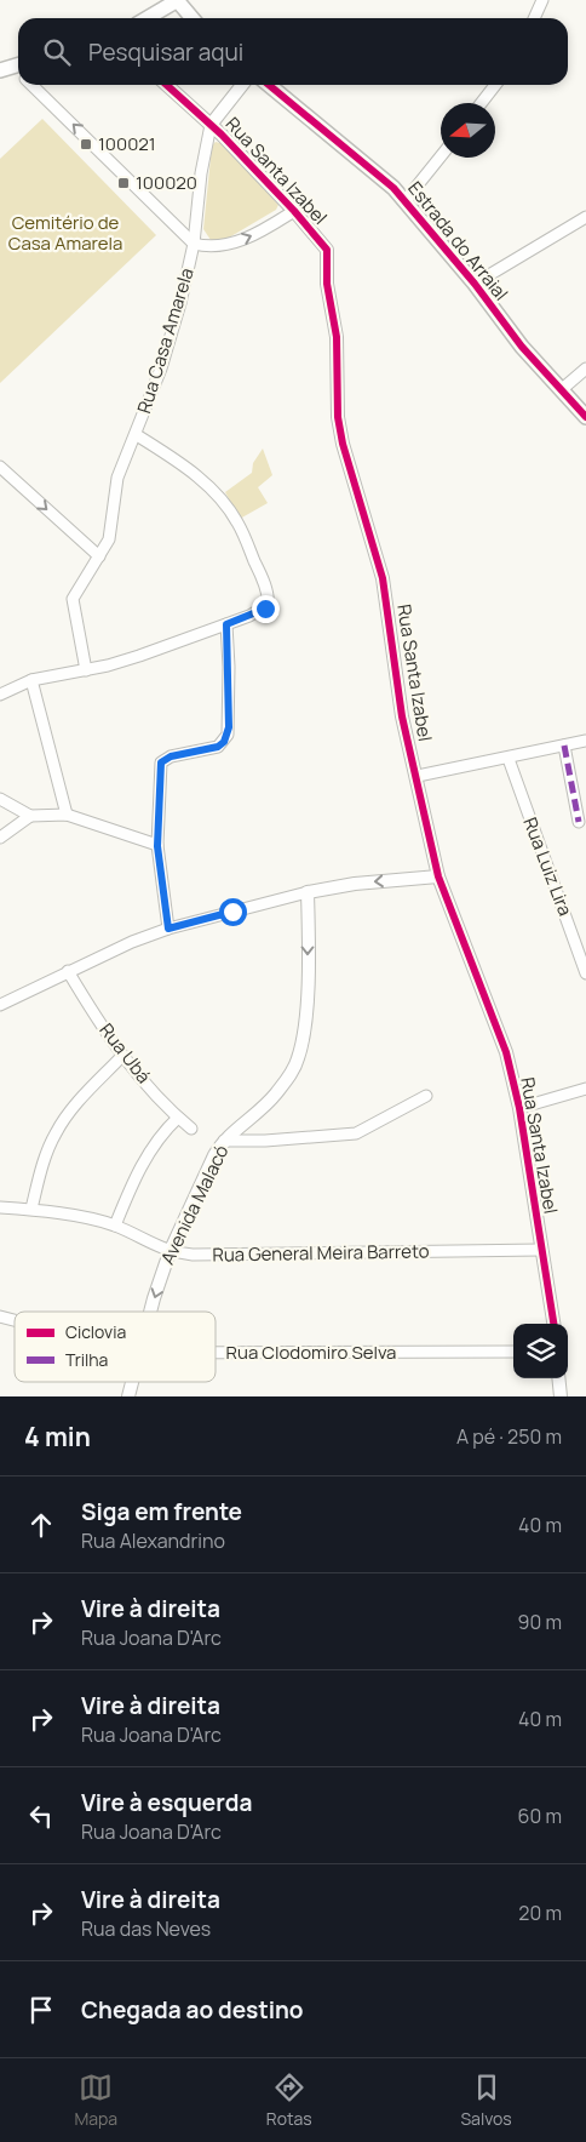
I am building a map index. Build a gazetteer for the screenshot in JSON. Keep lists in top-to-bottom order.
{
  "streets": {
    "main road": ["Estrada do Arraial"],
    "street": [
      "Rua Santa Izabel",
      "Rua Casa Amarela",
      "Rua Luiz Lira",
      "Rua Ubá",
      "Avenida Malacó",
      "Rua General Meira Barreto",
      "Rua Clodomiro Selva"
    ]
  },
  "crossings": [
    ["Rua Santa Izabel", "Rua Casa Amarela"],
    ["Rua Santa Izabel", "Rua General Meira Barreto"],
    ["Avenida Malacó", "Rua General Meira Barreto"]
  ],
  "one_way": ["Avenida Malacó"],
  "parks": ["Cemitério de Casa Amarela"],
  "places": {
    "transit": ["100021", "100020"]
  },
  "legend": ["Ciclovia", "Trilha"],
  "north": "left",
  "page": {
    "search": "Pesquisar aqui",
    "heading": ["4 min", "A pé · 250 m"],
    "list": [
      ["Siga em frente", "Rua Alexandrino", "40 m"],
      ["Vire à direita", "Rua Joana D'Arc", "90 m"],
      ["Vire à direita", "Rua Joana D'Arc", "40 m"],
      ["Vire à esquerda", "Rua Joana D'Arc", "60 m"],
      ["Vire à direita", "Rua das Neves", "20 m"],
      "Chegada ao destino"
    ],
    "nav": ["Mapa", "Rotas", "Salvos"]
  }
}
